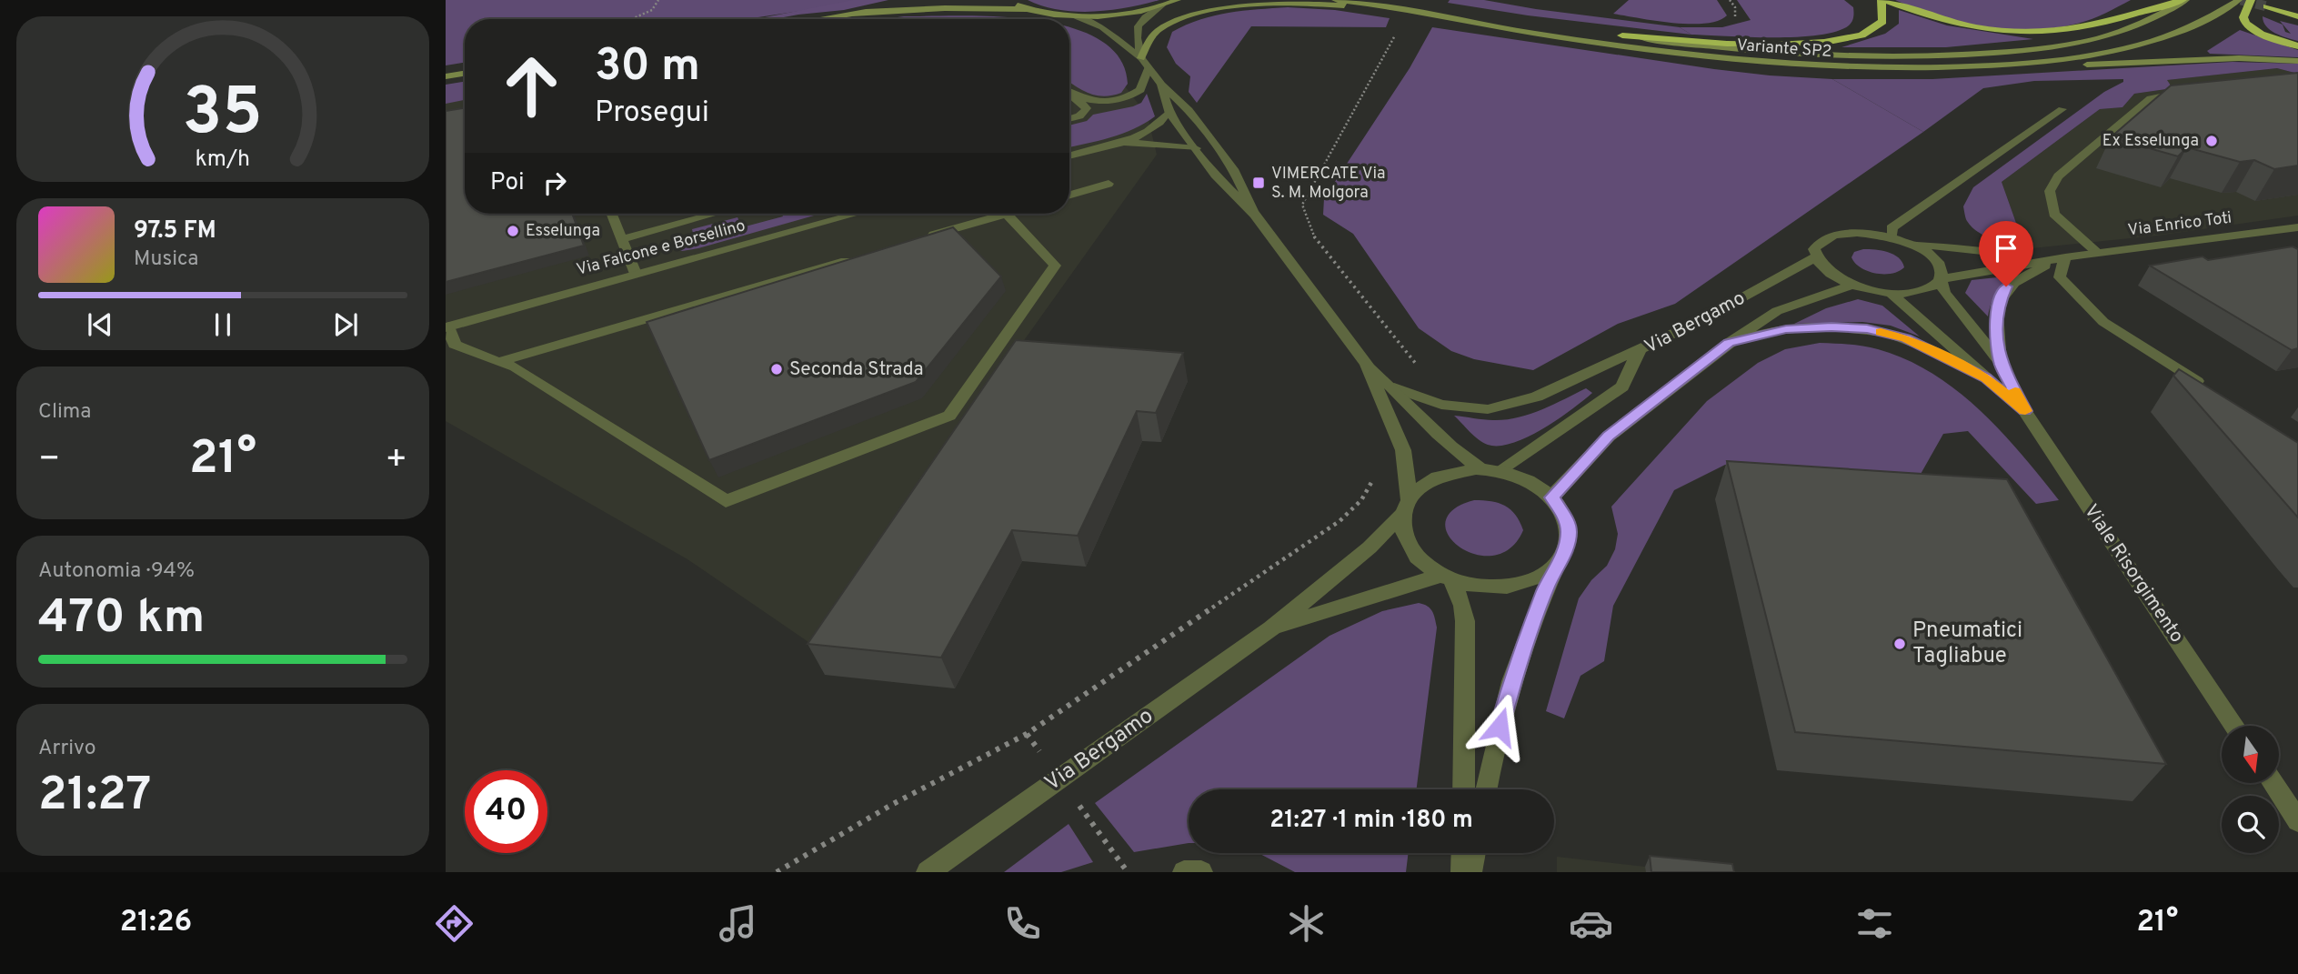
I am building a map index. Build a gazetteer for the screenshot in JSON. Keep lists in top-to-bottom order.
{
  "streets": {
    "main road": ["Variante SP2"],
    "street": [
      "Via Enrico Toti",
      "Via Falcone e Borsellino",
      "Via Bergamo",
      "Viale Risorgimento"
    ]
  },
  "crossings": [
    ["Via Enrico Toti", "Viale Risorgimento"],
    ["Via Bergamo", "Viale Risorgimento"]
  ],
  "places": {
    "other": [
      "Ex Esselunga",
      "Esselunga",
      "Seconda Strada",
      "Pneumatici Tagliabue"
    ],
    "transit": ["VIMERCATE Via S. M. Molgora"]
  },
  "north": "bottom",
  "page": {
    "turn": ["30 m", "Prosegui"],
    "then": "Poi",
    "song": ["97.5 FM", "Musica"],
    "tile": [
      "Clima",
      ["Autonomia · 94%", "470 km"],
      ["Arrivo", "21:27"]
    ],
    "heat": ["−", "21°", "+"],
    "limit": "40",
    "trip": "21:27 · 1 min · 180 m",
    "tabs": ["21:26", "21°"],
    "gauge": ["35", "km/h"]
  }
}
